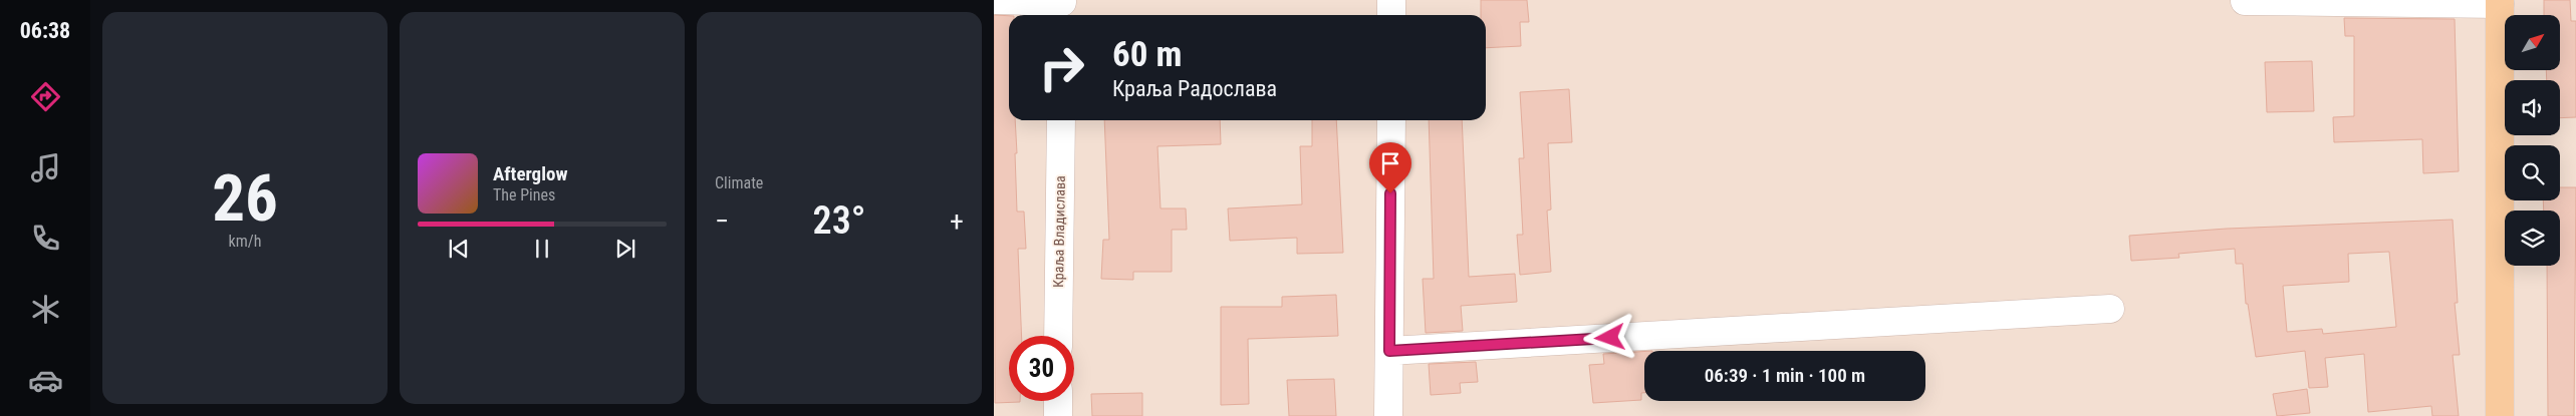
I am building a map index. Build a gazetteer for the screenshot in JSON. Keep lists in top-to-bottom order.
{
  "streets": {
    "street": ["Краља Владислава"]
  },
  "north": "top right",
  "page": {
    "tabs": "06:38",
    "tile": [
      ["26", "km/h"],
      "Climate"
    ],
    "turn": ["60 m", "Краља Радослава"],
    "song": ["Afterglow", "The Pines"],
    "heat": ["−", "23°", "+"],
    "limit": "30",
    "trip": "06:39 · 1 min · 100 m"
  }
}
